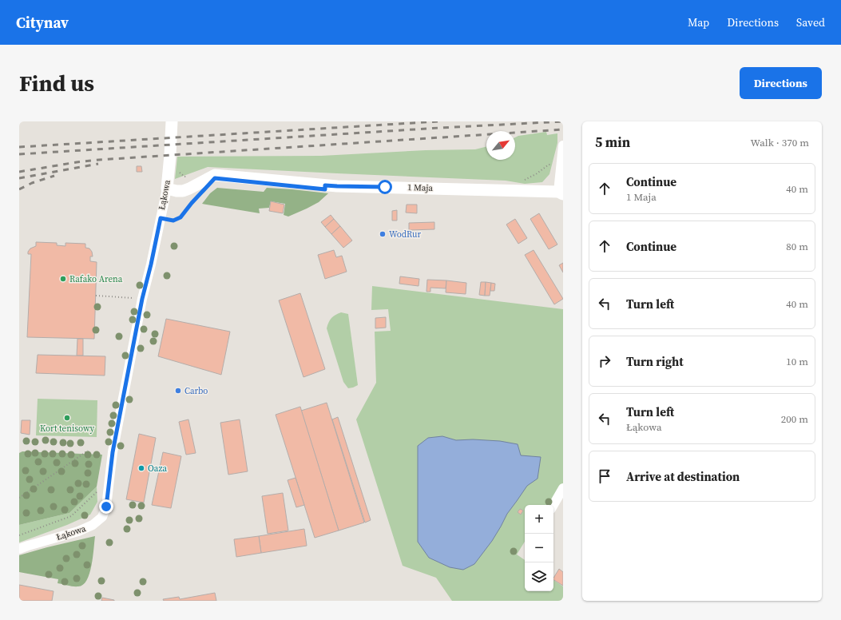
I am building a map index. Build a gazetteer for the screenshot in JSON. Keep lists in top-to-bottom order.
{
  "streets": {
    "street": ["1 Maja", "Łąkowa"]
  },
  "crossings": [
    ["1 Maja", "Łąkowa"]
  ],
  "places": [
    "WodRur",
    "Rafako Arena",
    "Carbo",
    "Kort tenisowy",
    "Oaza"
  ],
  "north": "top right",
  "page": {
    "header": "Citynav",
    "nav": ["Map", "Directions", "Saved"],
    "buttons": "Directions",
    "title": "Find us",
    "heading": ["5 min", "Walk · 370 m"],
    "list": [
      ["Continue", "1 Maja", "40 m"],
      ["Continue", "80 m"],
      ["Turn left", "40 m"],
      ["Turn right", "10 m"],
      ["Turn left", "Łąkowa", "200 m"],
      "Arrive at destination"
    ],
    "map_buttons": ["+", "−"]
  }
}
